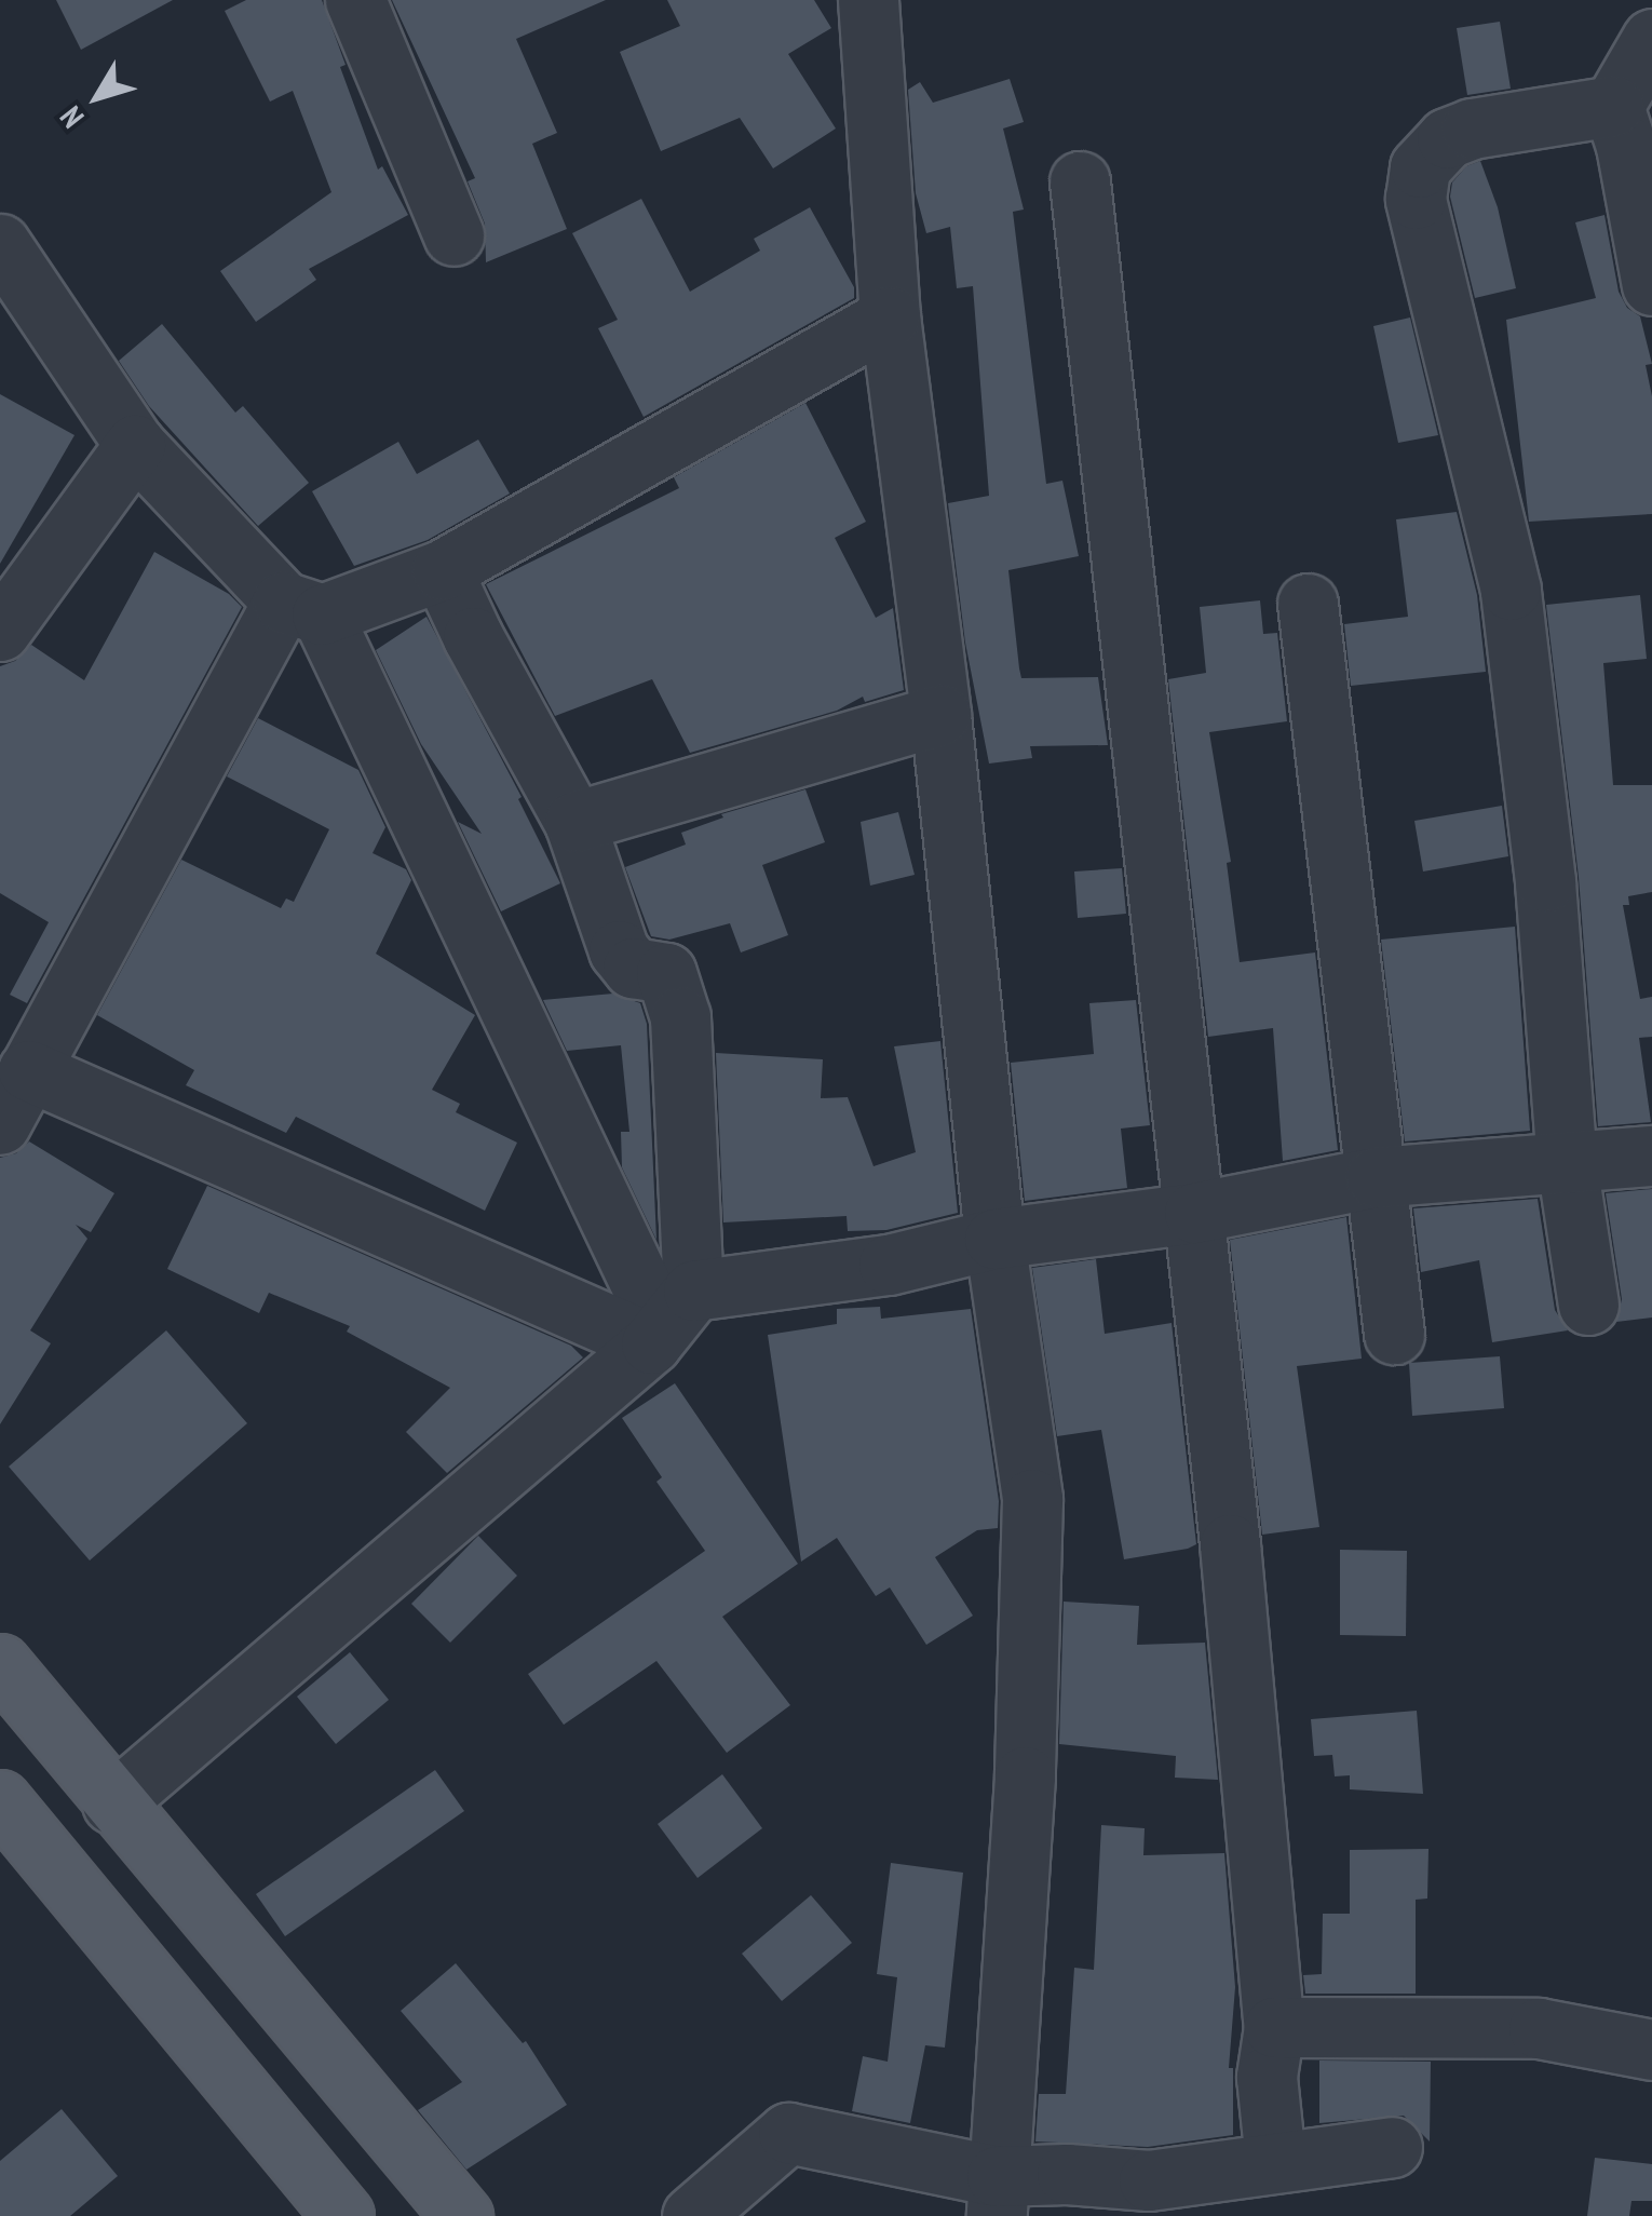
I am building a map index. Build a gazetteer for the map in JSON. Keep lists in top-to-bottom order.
{
  "north": "bottom left"
}
